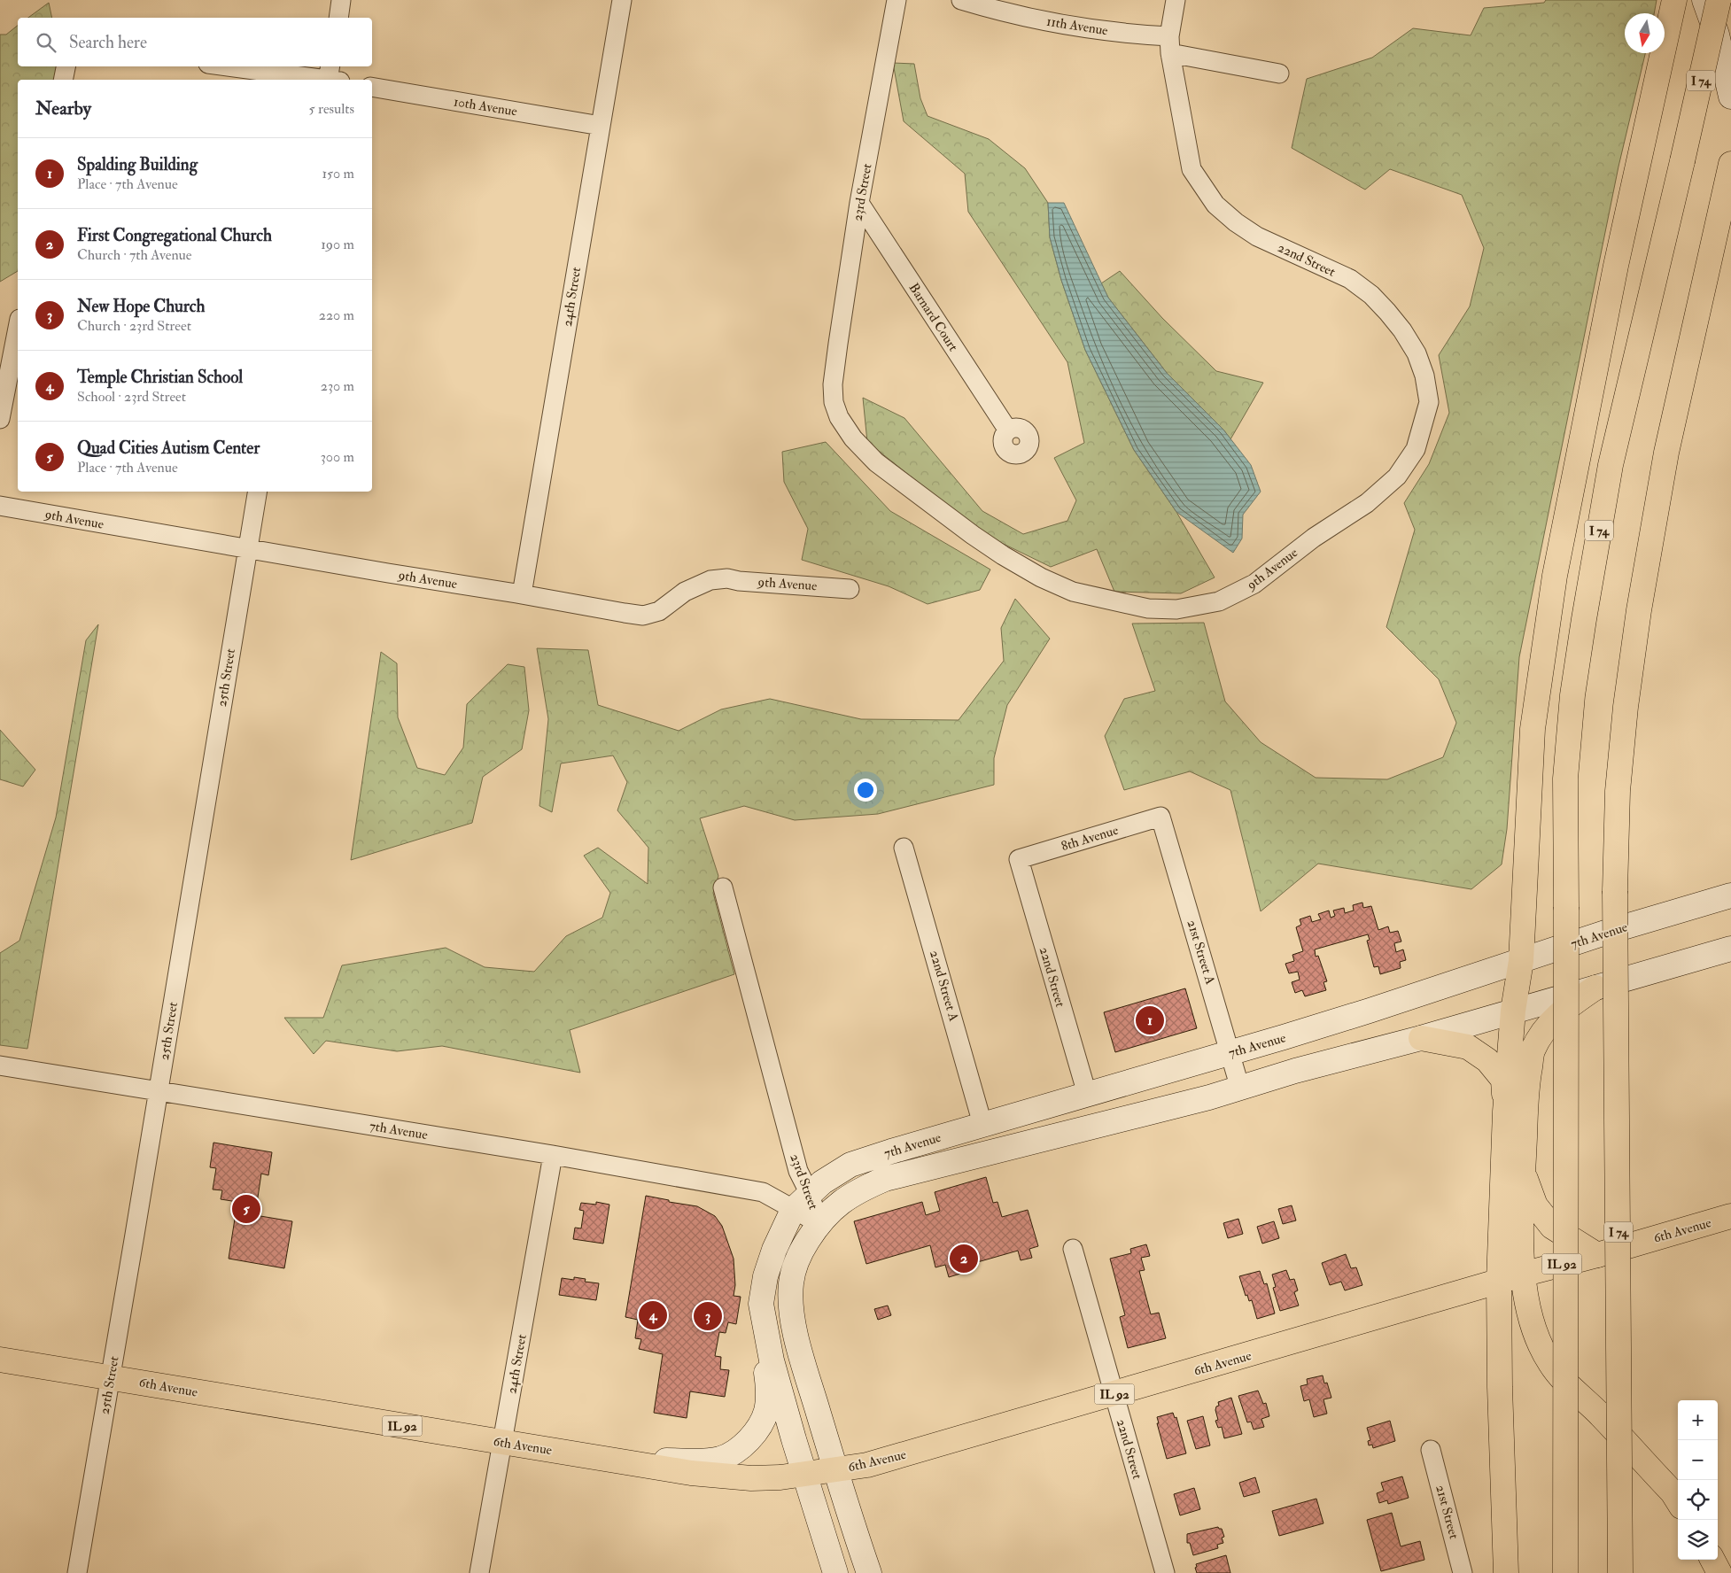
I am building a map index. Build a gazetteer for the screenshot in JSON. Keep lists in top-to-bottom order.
{
  "streets": {
    "main road": [
      "I 74",
      "23rd Street",
      "7th Avenue",
      "6th Avenue",
      "IL 92"
    ],
    "street": [
      "11th Avenue",
      "10th Avenue",
      "22nd Street",
      "24th Street",
      "Barnard Court",
      "9th Avenue",
      "25th Street",
      "8th Avenue",
      "21st Street A",
      "22nd Street A",
      "21st Street"
    ]
  },
  "crossings": [
    ["11th Avenue", "22nd Street"],
    ["10th Avenue", "24th Street"],
    ["23rd Street", "Barnard Court"],
    ["23rd Street", "9th Avenue"],
    ["23rd Street", "7th Avenue"],
    ["23rd Street", "6th Avenue"],
    ["22nd Street", "9th Avenue"],
    ["22nd Street", "8th Avenue"],
    ["22nd Street", "7th Avenue"],
    ["22nd Street", "6th Avenue"],
    ["24th Street", "9th Avenue"],
    ["24th Street", "7th Avenue"],
    ["24th Street", "6th Avenue"],
    ["9th Avenue", "25th Street"],
    ["25th Street", "7th Avenue"],
    ["25th Street", "6th Avenue"],
    ["8th Avenue", "21st Street A"],
    ["7th Avenue", "21st Street A"],
    ["7th Avenue", "22nd Street A"]
  ],
  "north": "bottom",
  "page": {
    "search": "Search here",
    "heading": ["Nearby", "5 results"],
    "list": [
      {
        "mark": "1",
        "name": "Spalding Building",
        "note": "Place · 7th Avenue",
        "value": "150 m"
      },
      {
        "mark": "2",
        "name": "First Congregational Church",
        "note": "Church · 7th Avenue",
        "value": "190 m"
      },
      {
        "mark": "3",
        "name": "New Hope Church",
        "note": "Church · 23rd Street",
        "value": "220 m"
      },
      {
        "mark": "4",
        "name": "Temple Christian School",
        "note": "School · 23rd Street",
        "value": "230 m"
      },
      {
        "mark": "5",
        "name": "Quad Cities Autism Center",
        "note": "Place · 7th Avenue",
        "value": "300 m"
      }
    ],
    "pins": [
      "1",
      "5",
      "2",
      "4",
      "3"
    ],
    "map_buttons": ["+", "−"]
  }
}
